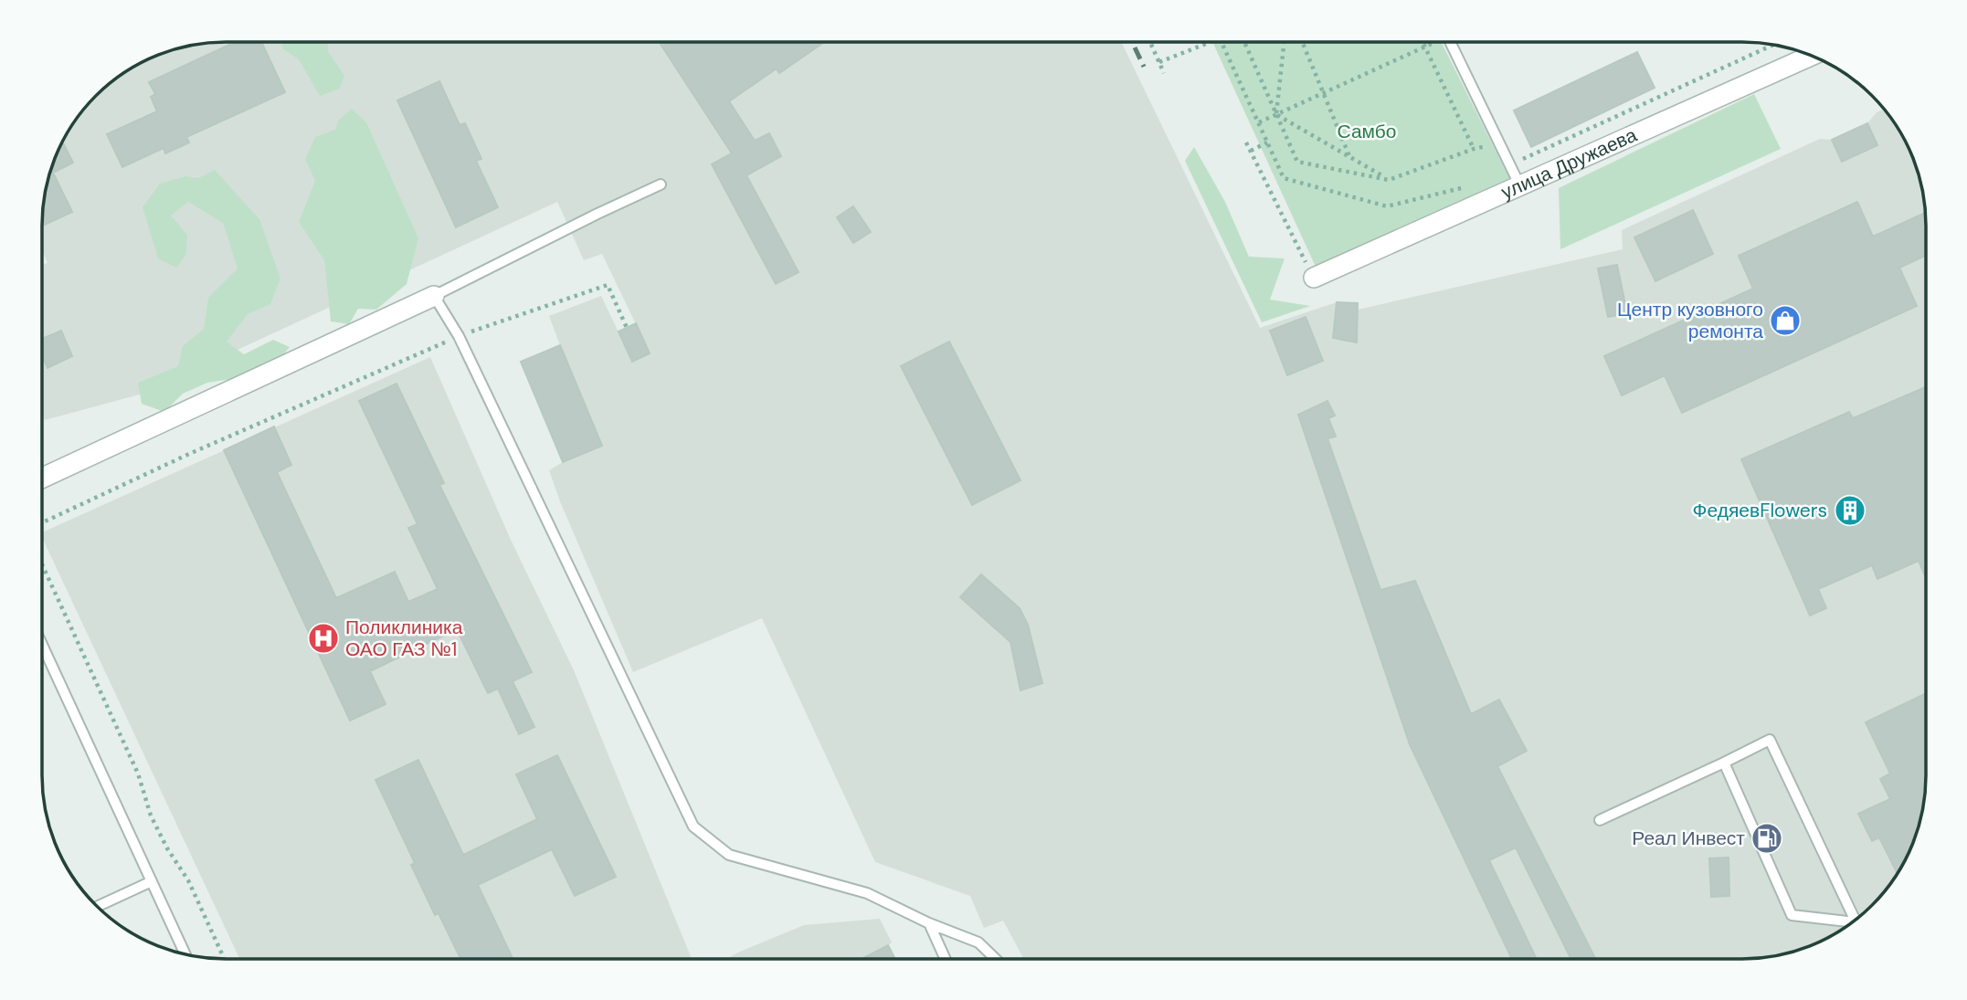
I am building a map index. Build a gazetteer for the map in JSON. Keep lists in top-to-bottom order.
{
  "streets": {
    "street": ["улица Дружаева"]
  },
  "parks": ["Самбо"],
  "places": {
    "shop": ["Центр кузовного ремонта"],
    "building": ["ФедяевFlowers"],
    "hospital": ["Поликлиника ОАО ГАЗ №1"],
    "fuel station": ["Реал Инвест"]
  }
}
